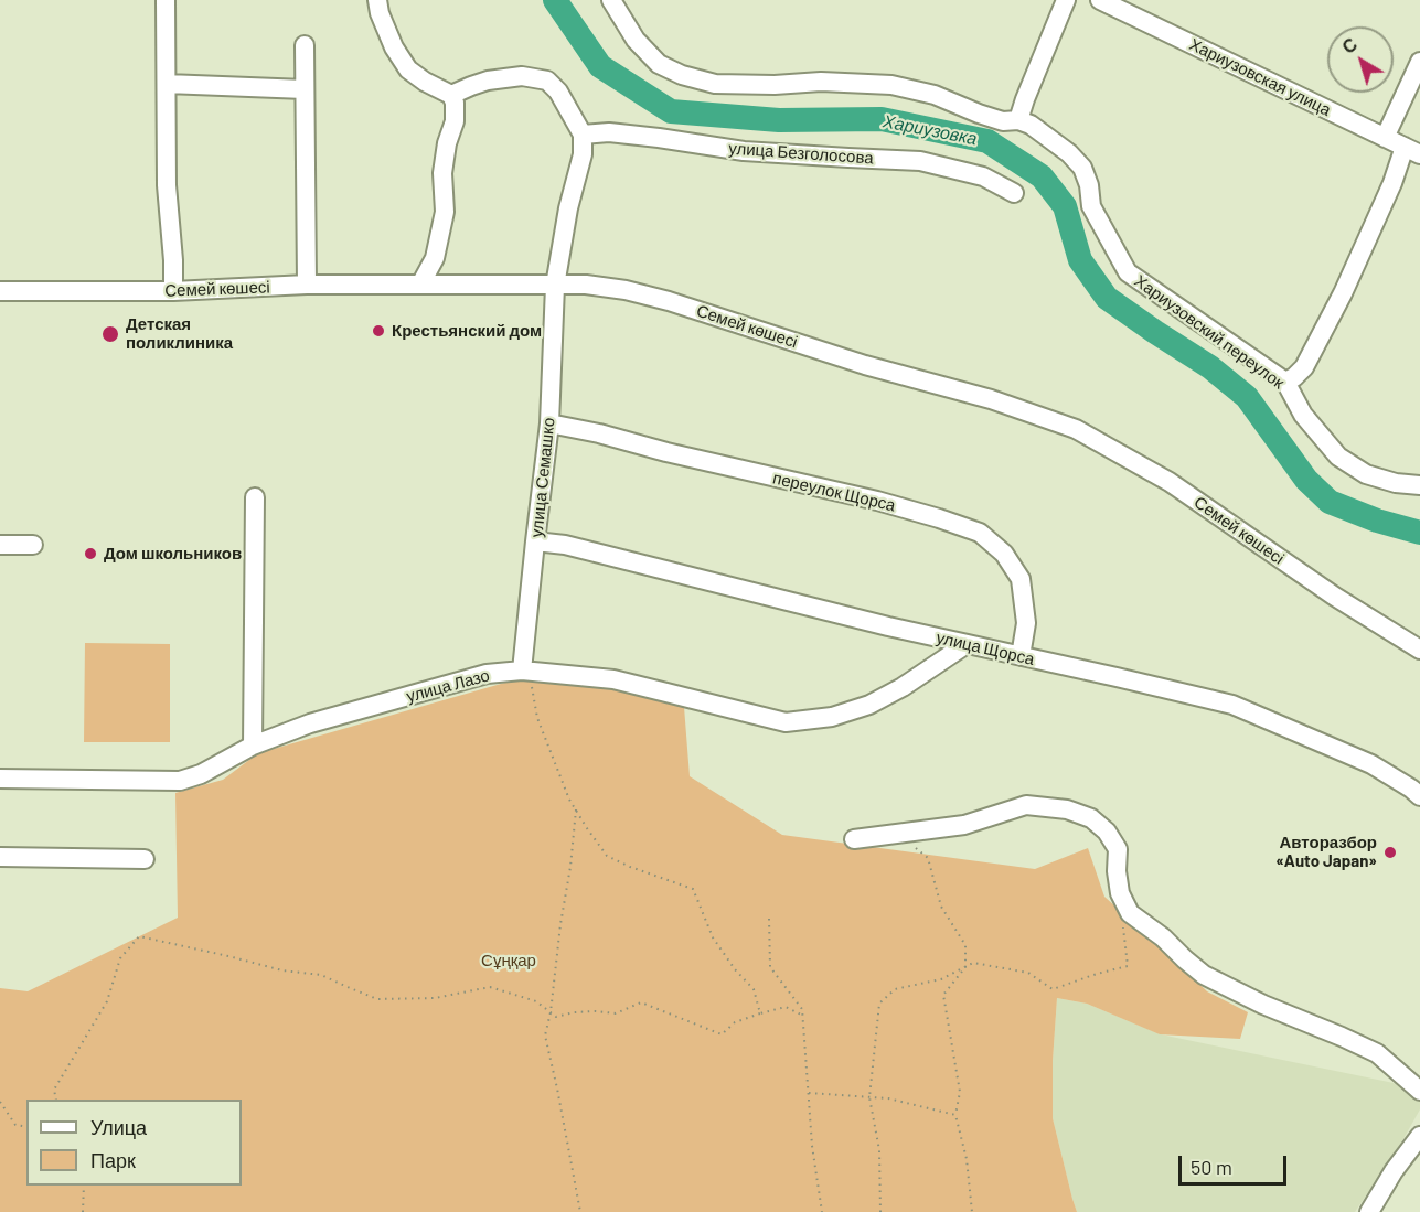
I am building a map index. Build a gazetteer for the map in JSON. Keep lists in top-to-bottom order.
{
  "streets": {
    "street": [
      "Хариузовская улица",
      "улица Безголосова",
      "Семей көшесі",
      "Хариузовский переулок",
      "улица Семашко",
      "переулок Щорса",
      "улица Щорса",
      "улица Лазо"
    ]
  },
  "crossings": [
    ["Семей көшесі", "улица Семашко"],
    ["улица Семашко", "переулок Щорса"],
    ["улица Семашко", "улица Щорса"],
    ["улица Семашко", "улица Лазо"],
    ["переулок Щорса", "улица Щорса"],
    ["улица Щорса", "улица Лазо"]
  ],
  "water": ["Хариузовка"],
  "parks": ["Сұңқар"],
  "places": [
    "Крестьянский дом",
    "Детская поликлиника",
    "Дом школьников",
    "Авторазбор «Auto Japan»"
  ],
  "legend": ["Улица", "Парк"],
  "scale_bar": "50 m",
  "north": "top left"
}
